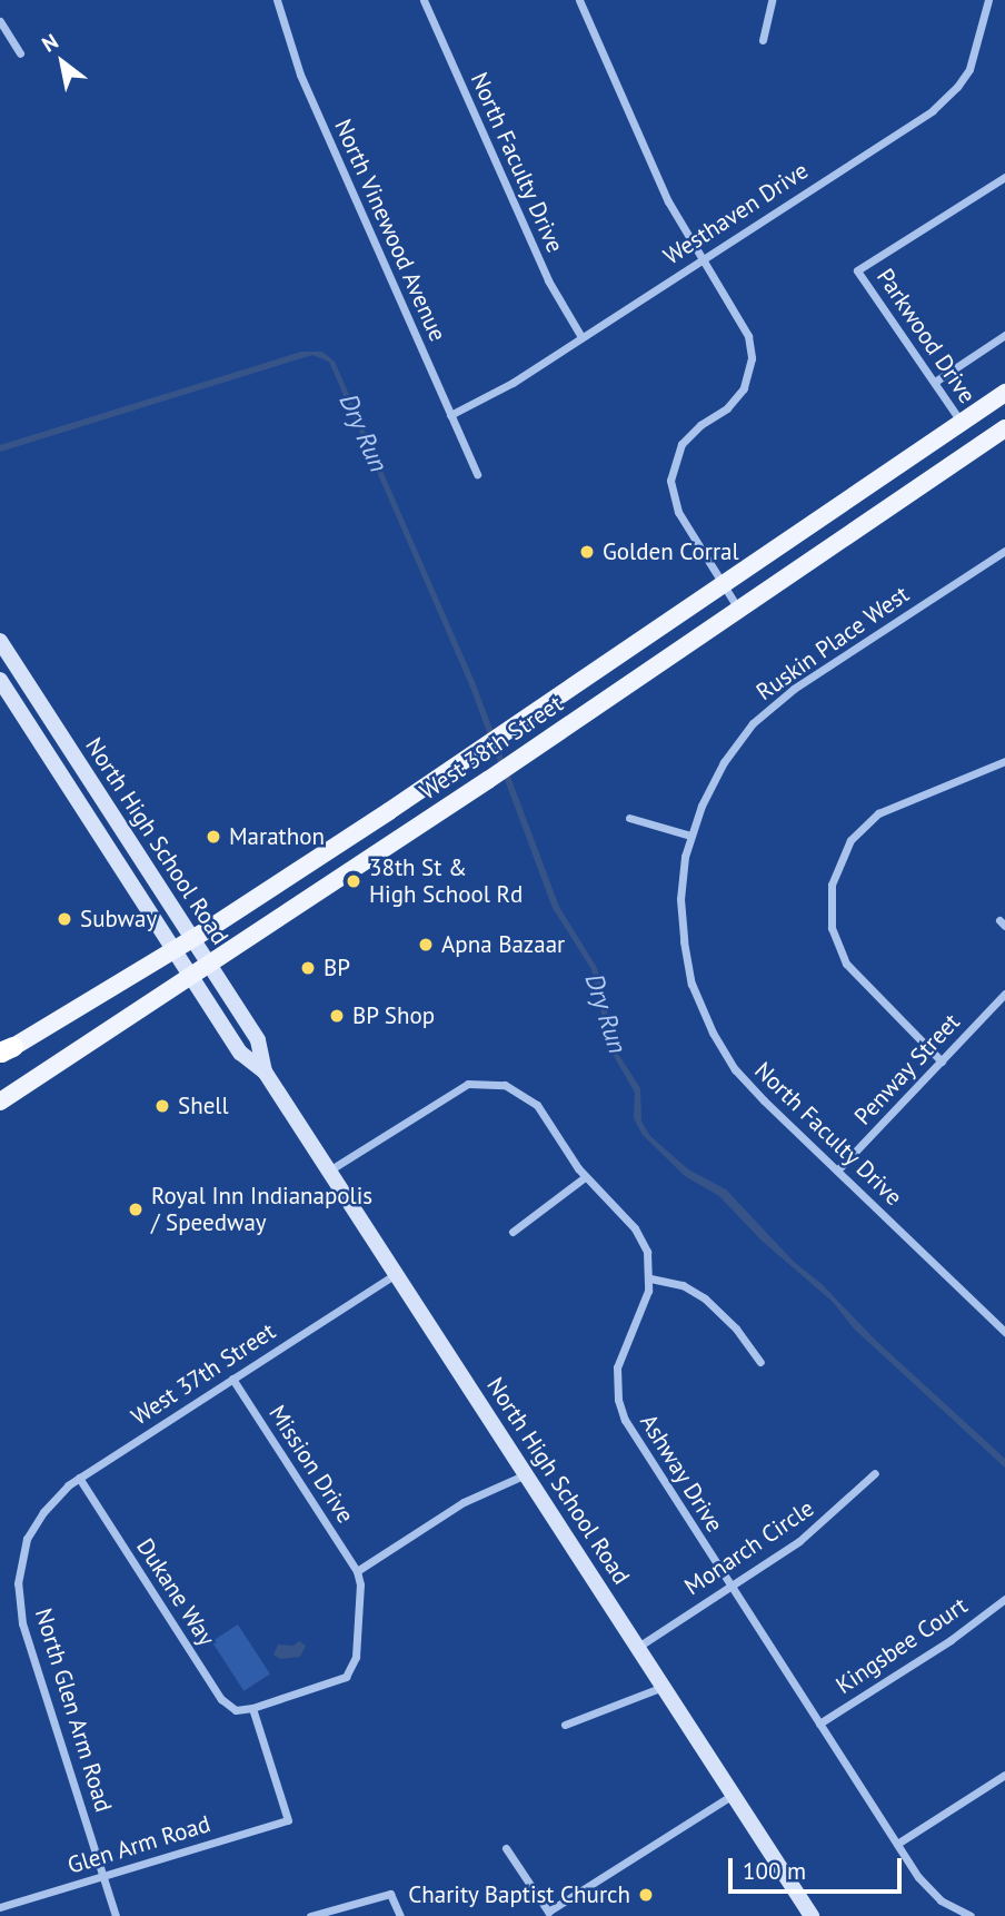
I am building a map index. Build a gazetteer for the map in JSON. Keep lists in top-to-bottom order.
{
  "streets": {
    "main road": ["West 38th Street"],
    "street": [
      "North Faculty Drive",
      "Westhaven Drive",
      "North Vinewood Avenue",
      "Parkwood Drive",
      "Ruskin Place West",
      "North High School Road",
      "Penway Street",
      "West 37th Street",
      "Mission Drive",
      "Ashway Drive",
      "Monarch Circle",
      "Dukane Way",
      "Kingsbee Court",
      "North Glen Arm Road",
      "Glen Arm Road"
    ]
  },
  "crossings": [
    ["North Faculty Drive", "Westhaven Drive"],
    ["North Faculty Drive", "Ruskin Place West"],
    ["North Faculty Drive", "Penway Street"],
    ["Westhaven Drive", "North Vinewood Avenue"],
    ["Parkwood Drive", "West 38th Street"],
    ["West 38th Street", "North High School Road"],
    ["North High School Road", "West 37th Street"],
    ["North High School Road", "Ashway Drive"],
    ["North High School Road", "Monarch Circle"],
    ["West 37th Street", "Mission Drive"],
    ["West 37th Street", "Dukane Way"],
    ["West 37th Street", "North Glen Arm Road"],
    ["Ashway Drive", "Monarch Circle"],
    ["Ashway Drive", "Kingsbee Court"],
    ["Dukane Way", "Glen Arm Road"],
    ["North Glen Arm Road", "Glen Arm Road"]
  ],
  "water": ["Dry Run"],
  "places": [
    "Golden Corral",
    "Marathon",
    "38th St & High School Rd",
    "Subway",
    "Apna Bazaar",
    "BP",
    "BP Shop",
    "Shell",
    "Royal Inn Indianapolis / Speedway",
    "Charity Baptist Church"
  ],
  "scale_bar": "100 m",
  "north": "top left"
}
